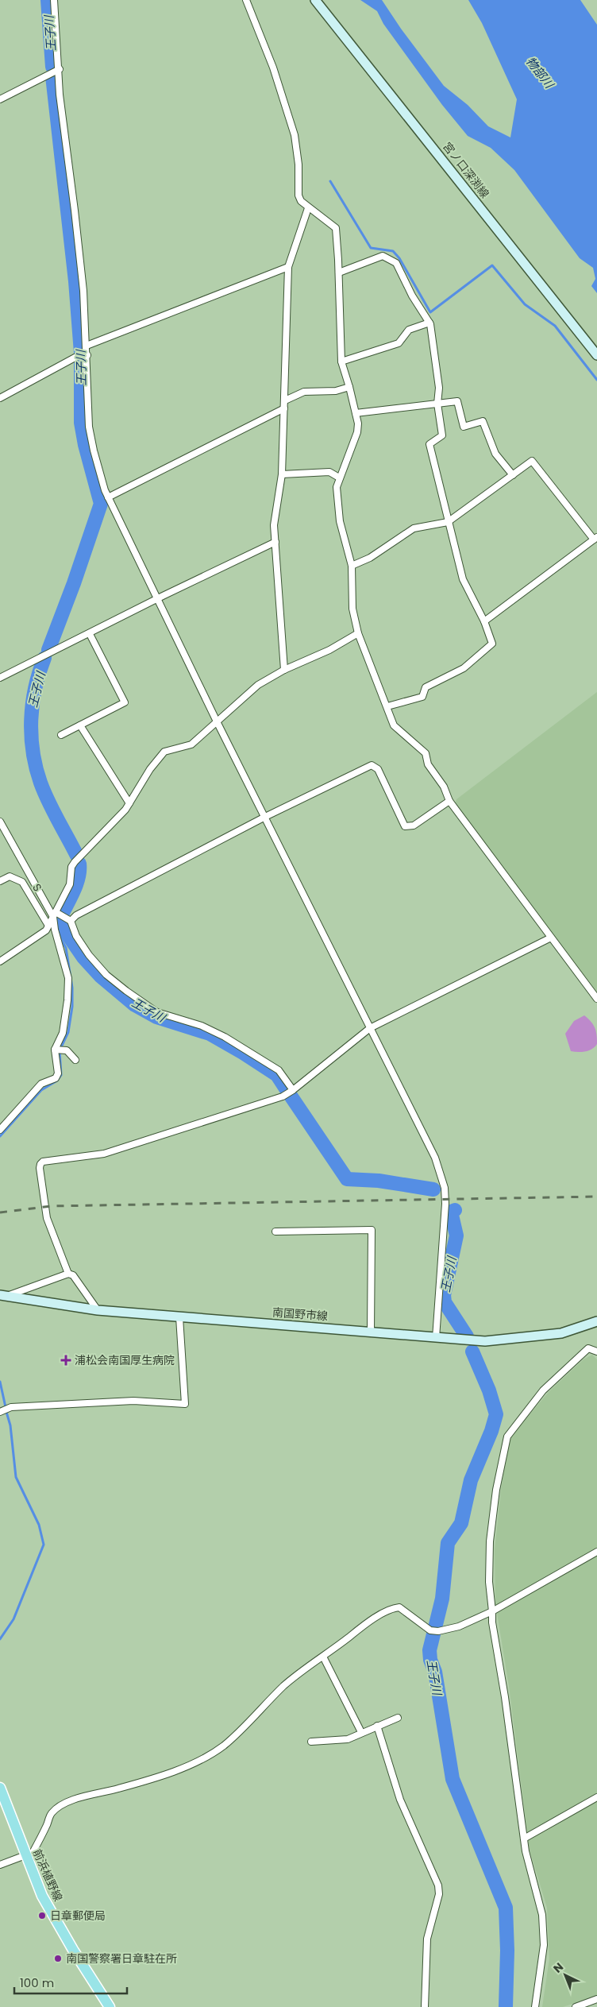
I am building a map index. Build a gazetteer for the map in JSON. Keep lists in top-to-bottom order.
{
  "streets": {
    "main road": ["宮ノ口深渕線", "南国野市線", "前浜植野線"],
    "street": ["S"]
  },
  "water": ["王子川", "物部川"],
  "places": {
    "health": ["浦松会南国厚生病院"],
    "other": ["日章郵便局", "南国警察署日章駐在所"]
  },
  "scale_bar": "100 m",
  "north": "top left"
}
